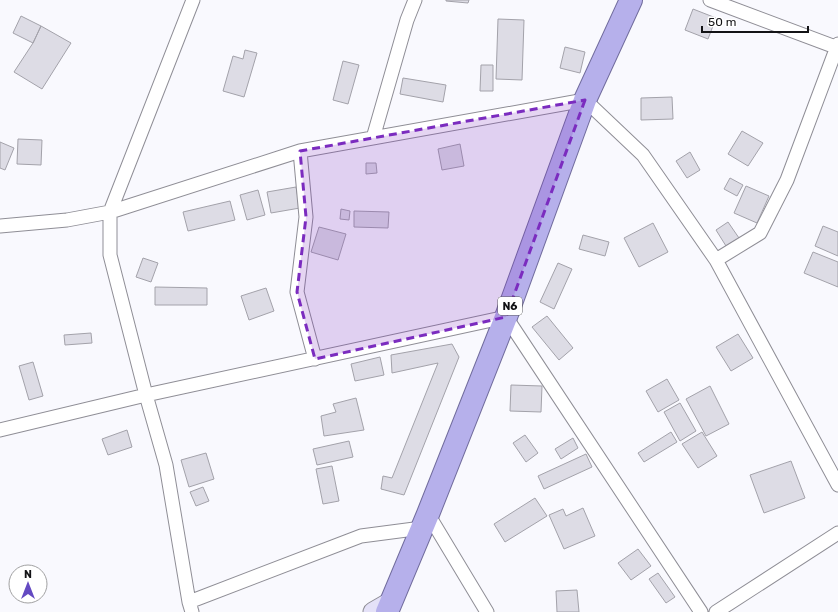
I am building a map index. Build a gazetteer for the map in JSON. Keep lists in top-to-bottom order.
{
  "streets": {
    "highway": ["N6"]
  },
  "scale_bar": "50 m",
  "north": "top"
}
